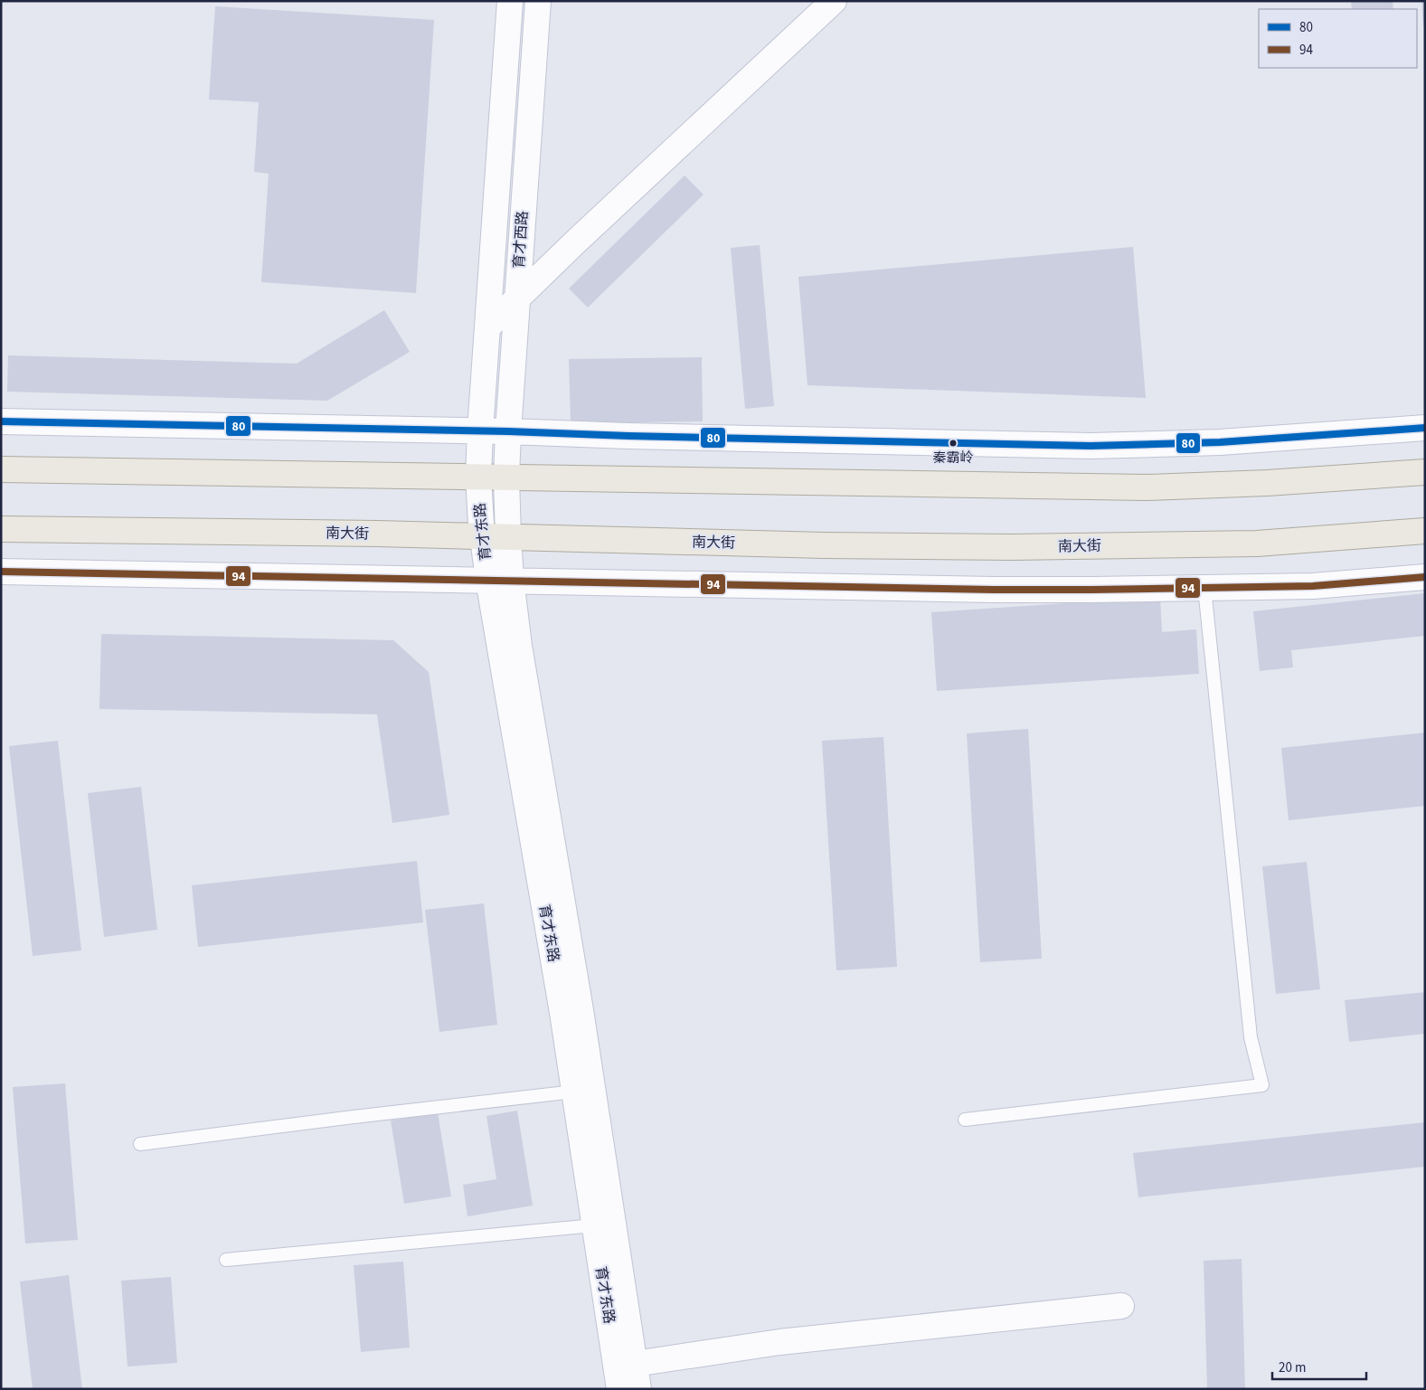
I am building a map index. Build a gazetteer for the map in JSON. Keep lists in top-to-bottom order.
{
  "streets": {
    "main road": ["南大街"],
    "street": ["育才西路", "育才东路"]
  },
  "crossings": [
    ["育才西路", "育才东路"],
    ["育才东路", "南大街"]
  ],
  "places": ["秦霸岭"],
  "lines": ["transit line 80", "transit line 94"],
  "legend": ["80", "94"],
  "scale_bar": "20 m"
}
